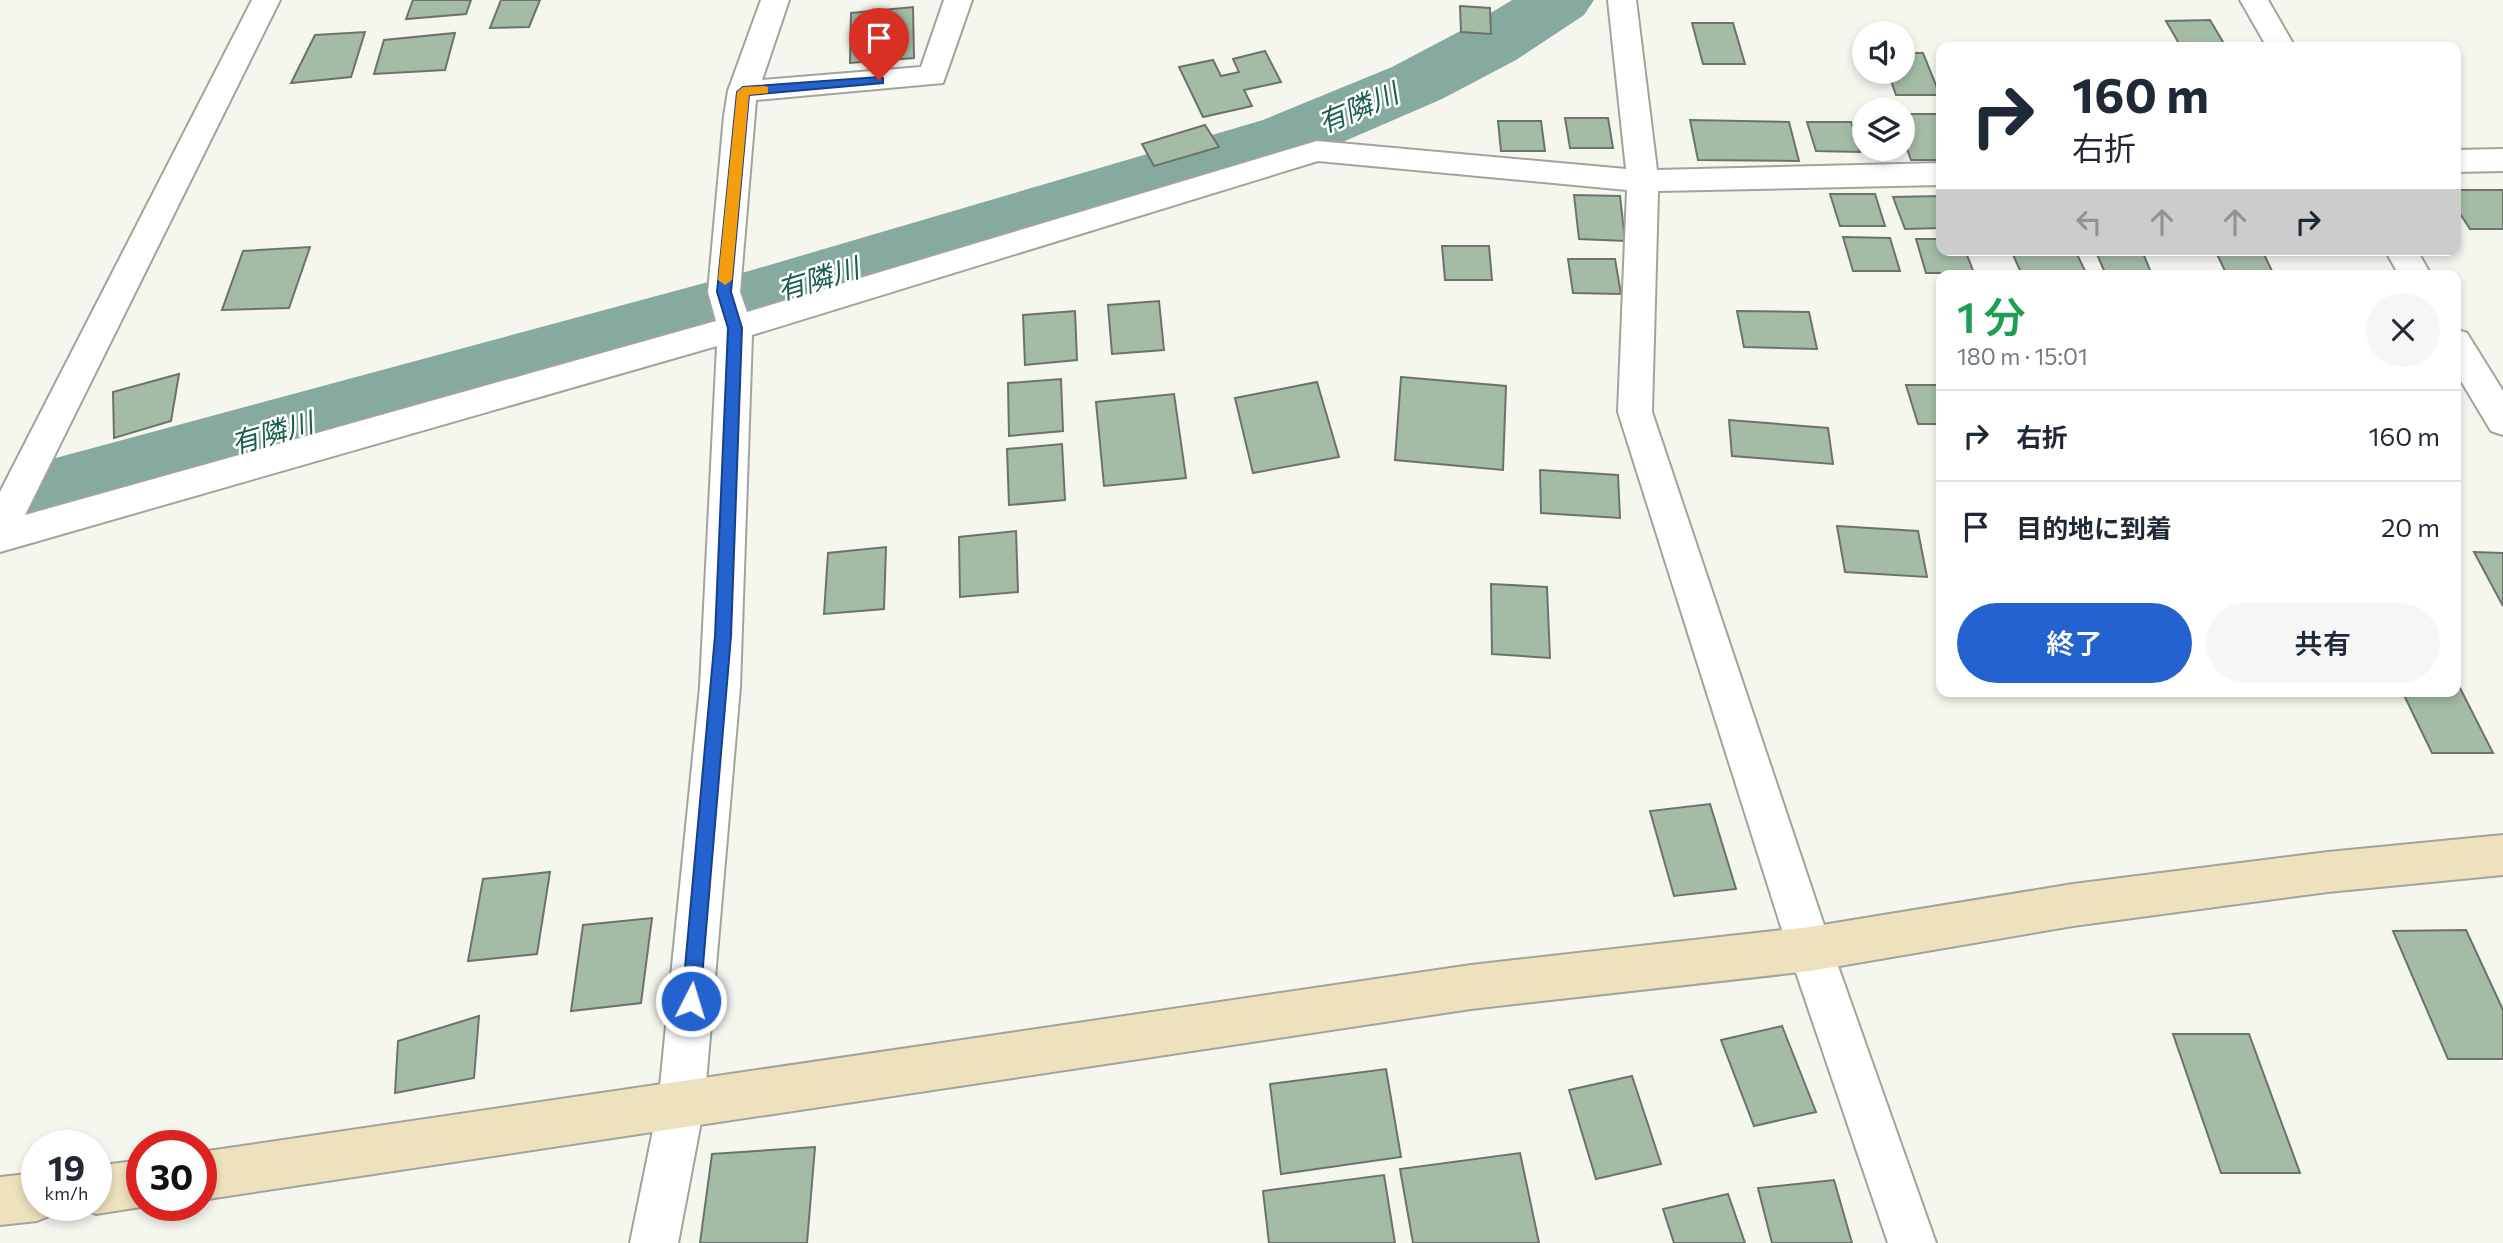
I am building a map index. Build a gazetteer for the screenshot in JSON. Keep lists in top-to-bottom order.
{
  "water": ["有隣川"],
  "page": {
    "turn": ["160 m", "右折"],
    "heading": ["1 分", "180 m · 15:01"],
    "list": [
      {
        "name": "右折",
        "value": "160 m"
      },
      {
        "name": "目的地に到着",
        "value": "20 m"
      }
    ],
    "buttons": ["終了", "共有"],
    "speed": "19 km/h",
    "limit": "30"
  }
}
